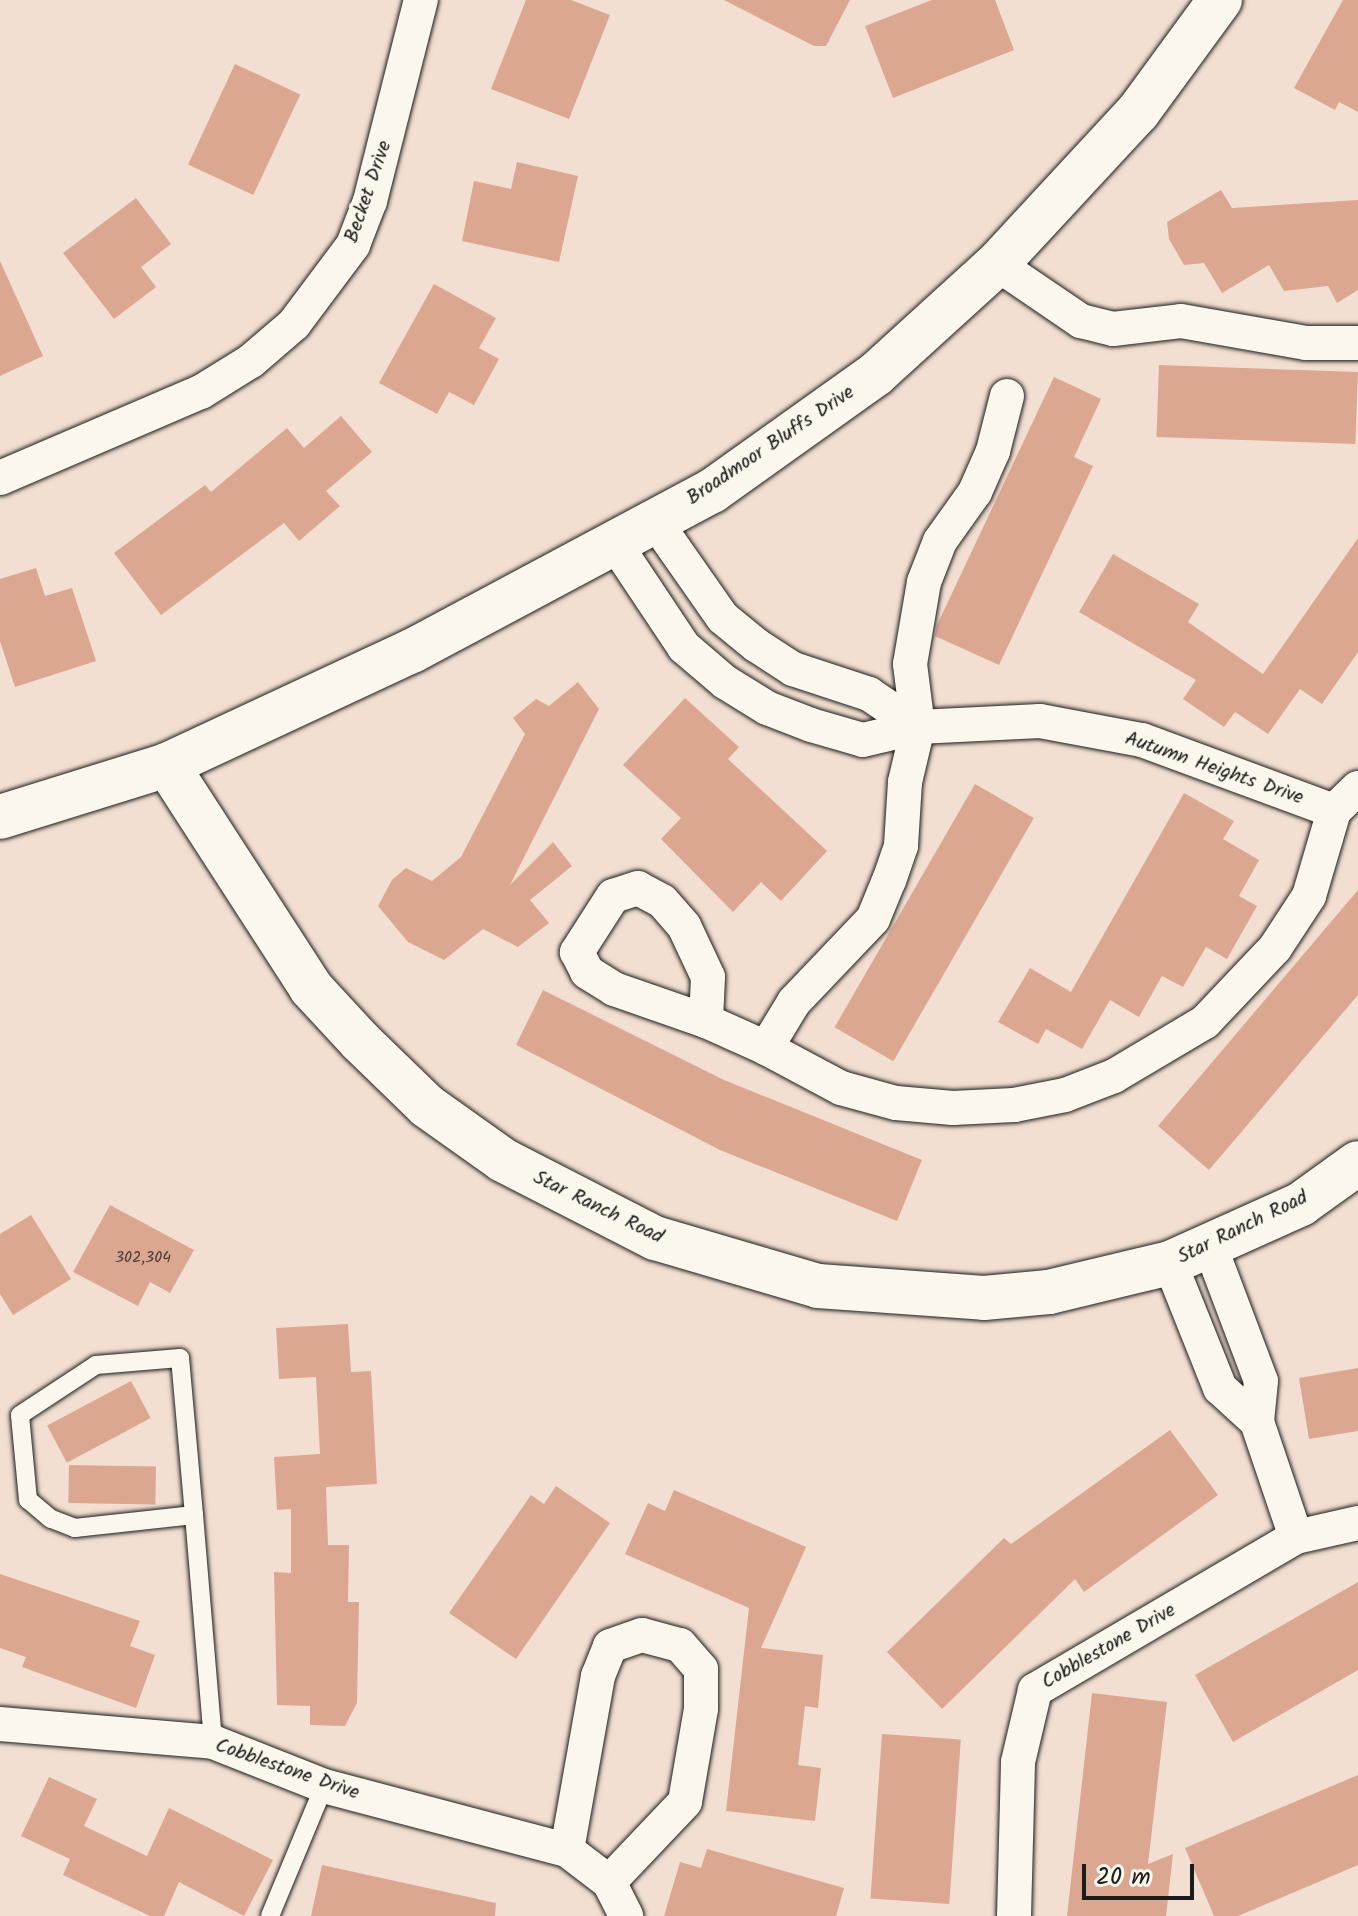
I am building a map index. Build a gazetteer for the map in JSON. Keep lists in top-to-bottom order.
{
  "streets": {
    "street": [
      "Becket Drive",
      "Broadmoor Bluffs Drive",
      "Autumn Heights Drive",
      "Star Ranch Road",
      "Cobblestone Drive"
    ]
  },
  "crossings": [
    ["Broadmoor Bluffs Drive", "Autumn Heights Drive"],
    ["Broadmoor Bluffs Drive", "Star Ranch Road"]
  ],
  "house_numbers": ["302,304"],
  "scale_bar": "20 m"
}
